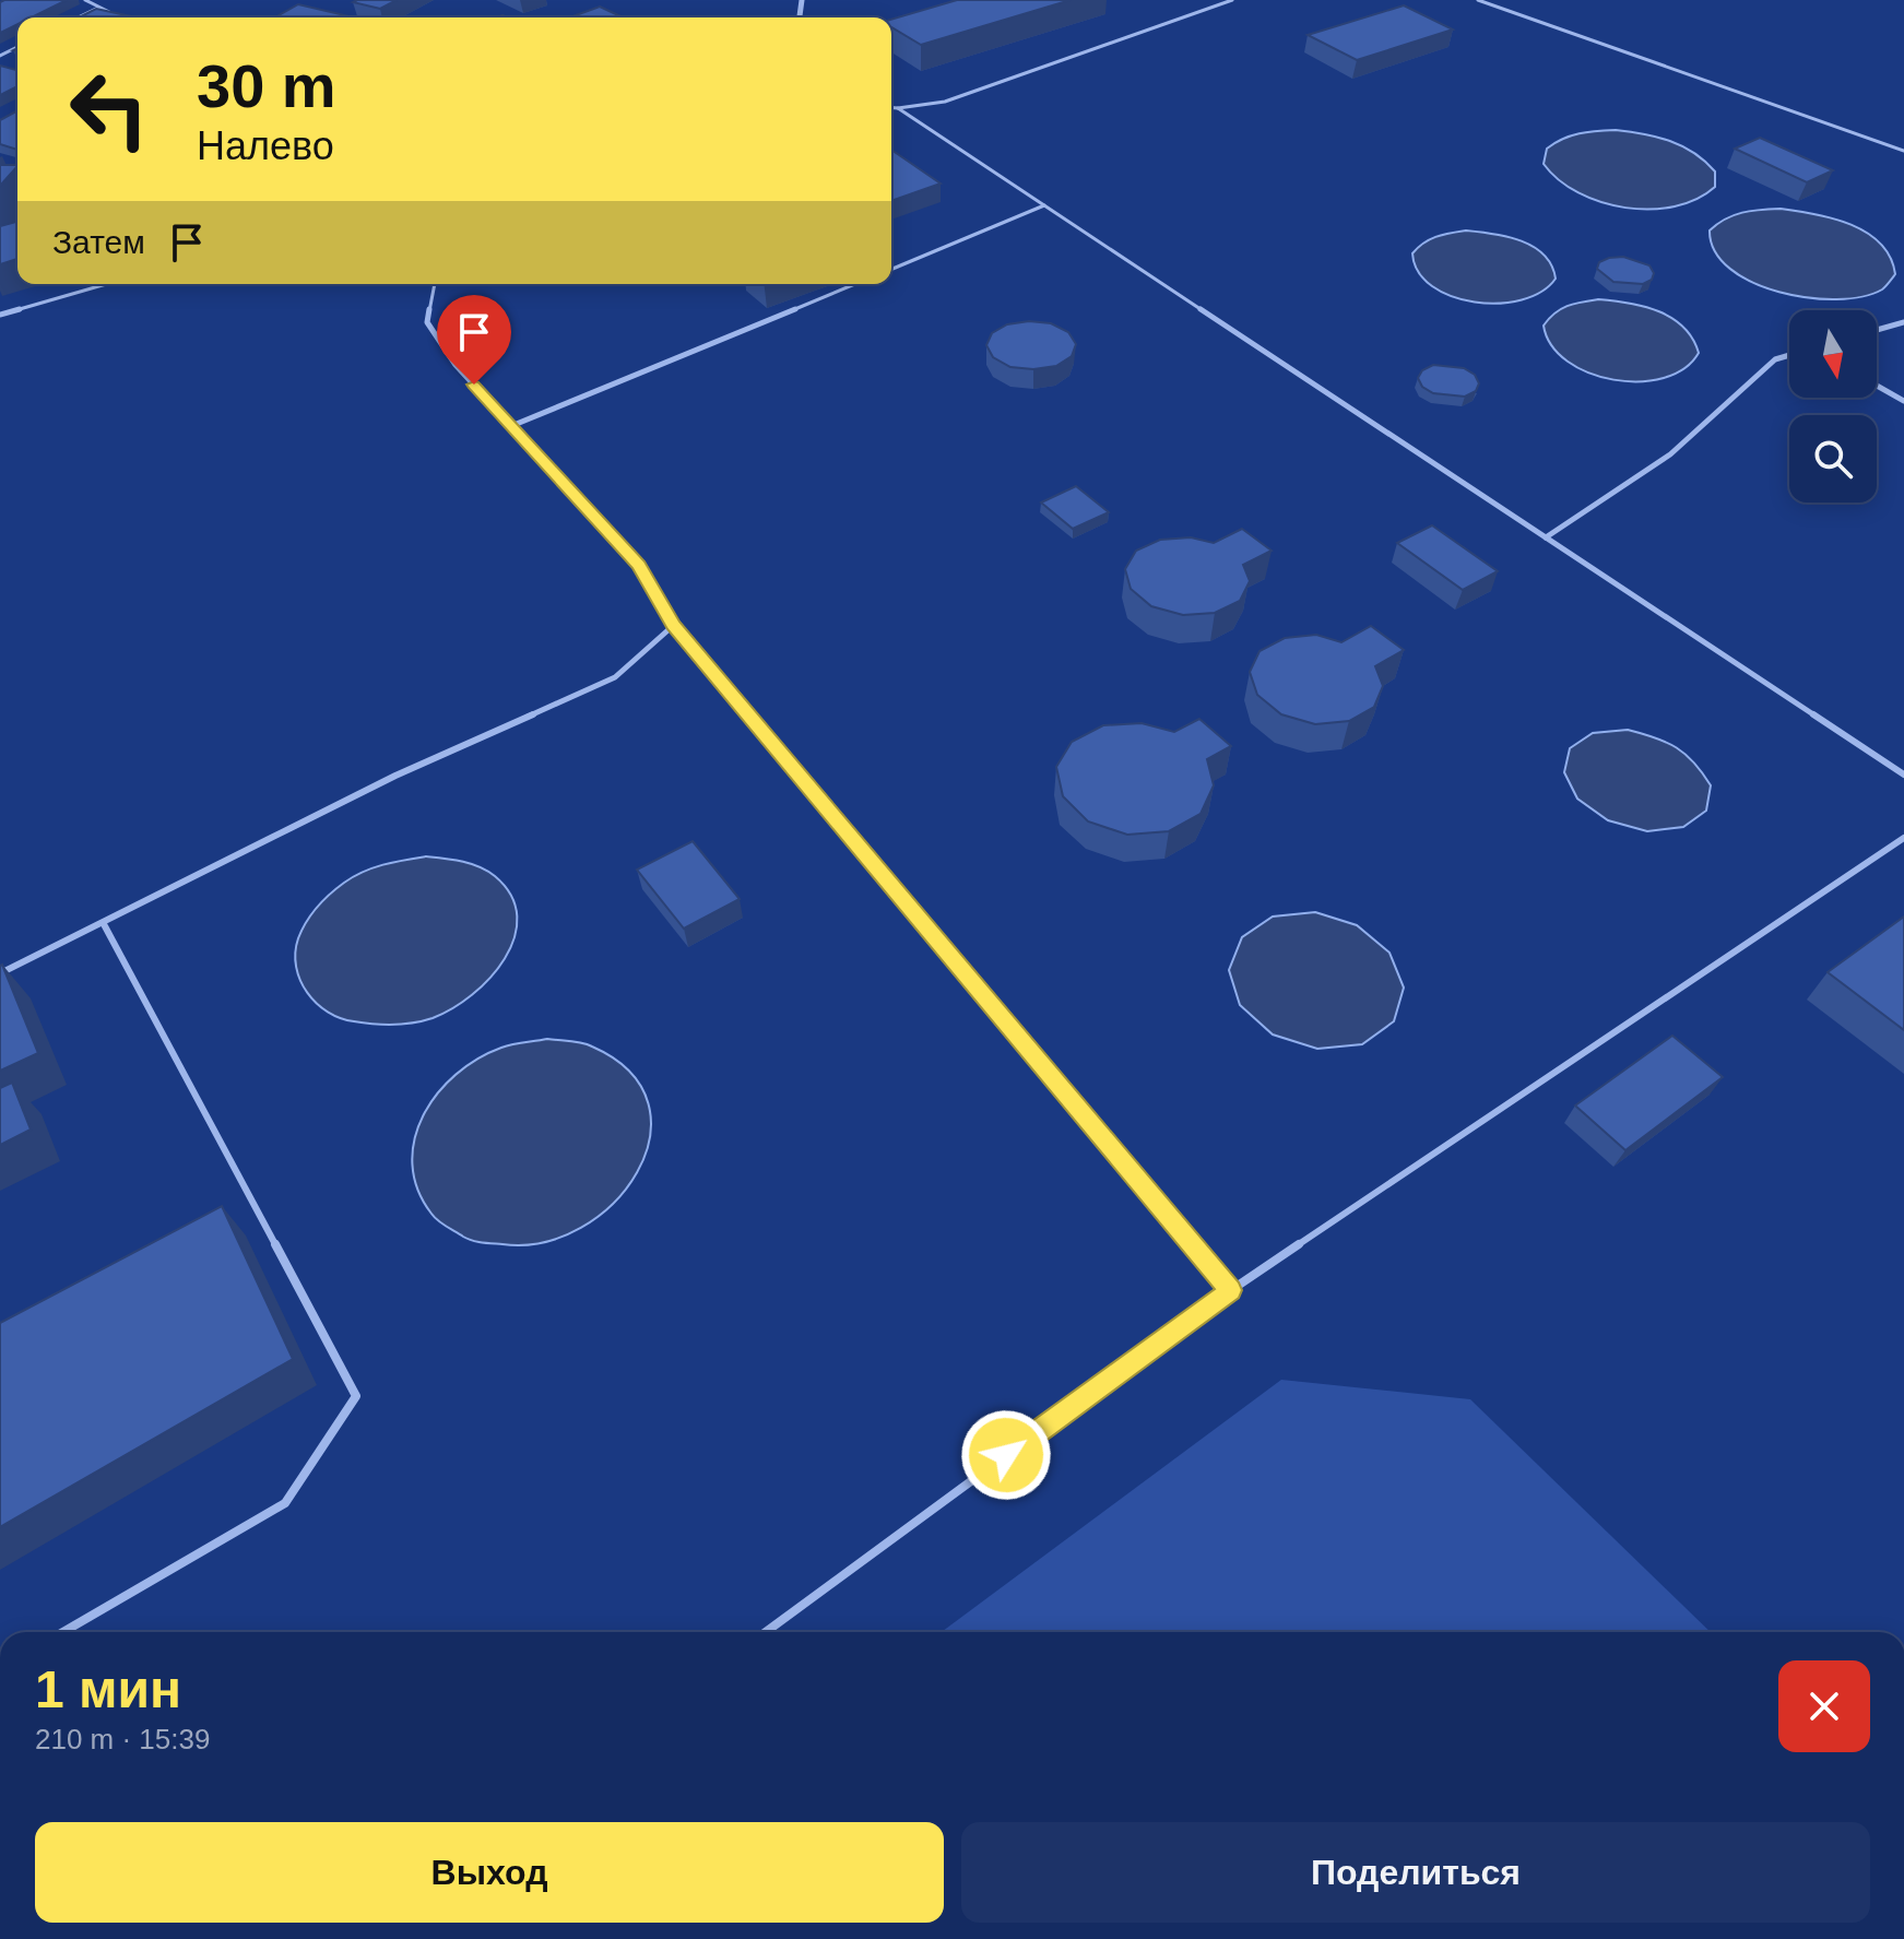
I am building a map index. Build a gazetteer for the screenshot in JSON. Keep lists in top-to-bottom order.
{
  "north": "bottom",
  "page": {
    "turn": ["30 m", "Налево"],
    "then": "Затем",
    "heading": ["1 мин", "210 m · 15:39"],
    "buttons": ["Выход", "Поделиться"]
  }
}
